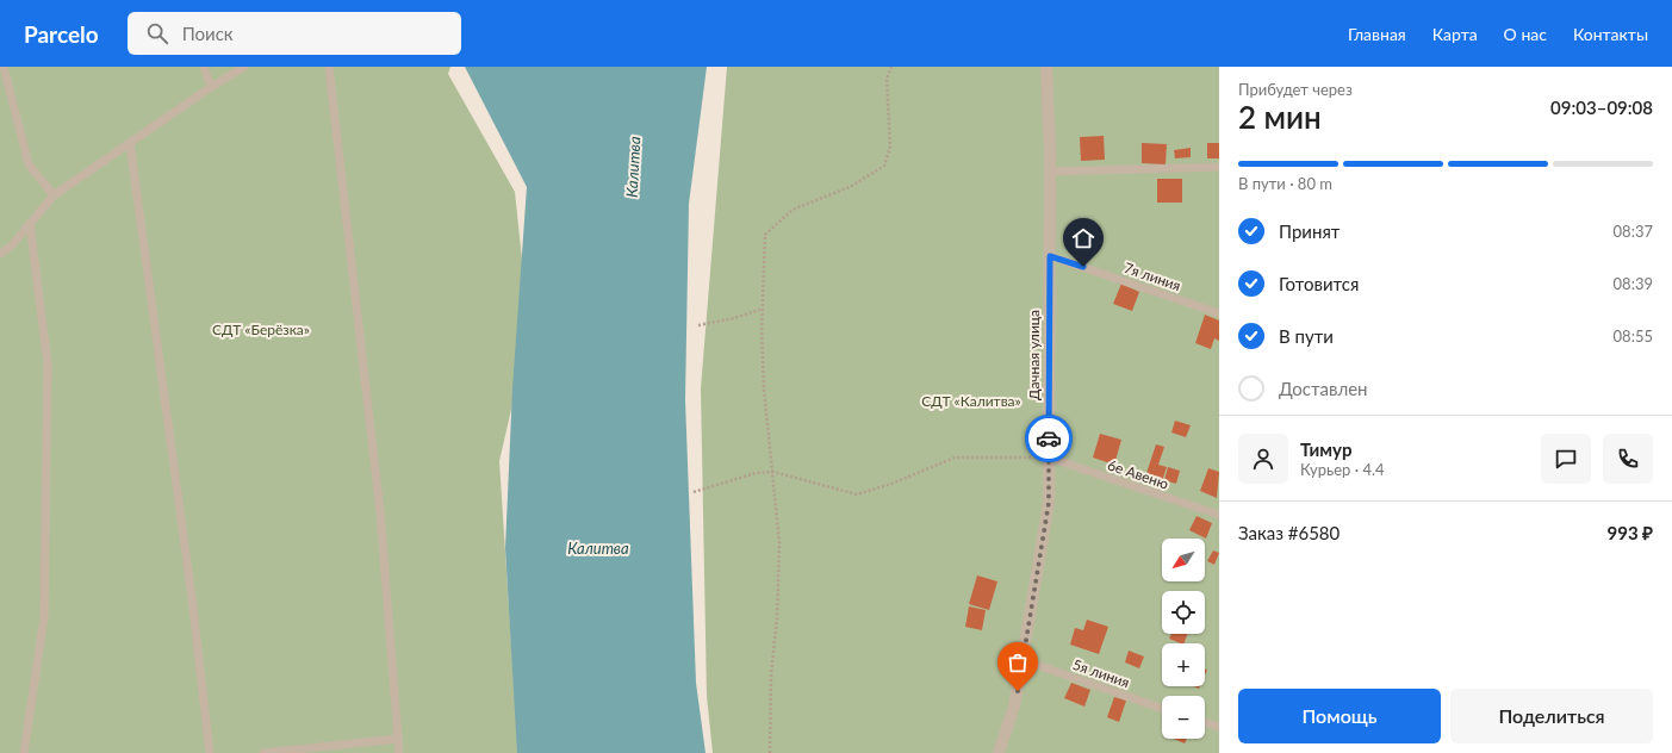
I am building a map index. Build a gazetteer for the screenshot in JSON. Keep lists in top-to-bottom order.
{
  "streets": {
    "street": ["Дачная улица"],
    "lane": ["7я линия", "6е Авеню", "5я линия"]
  },
  "crossings": [
    ["7я линия", "Дачная улица"],
    ["Дачная улица", "6е Авеню"],
    ["Дачная улица", "5я линия"]
  ],
  "water": ["Калитва"],
  "parks": ["СДТ «Берёзка»", "СДТ «Калитва»"],
  "north": "bottom left",
  "page": {
    "header": "Parcelo",
    "search": "Поиск",
    "nav": [
      "Главная",
      "Карта",
      "О нас",
      "Контакты"
    ],
    "heading": ["2 мин", "Прибудет через", "09:03–09:08"],
    "panel": [
      "Тимур",
      "Курьер · 4.4",
      "Заказ #6580",
      "993 ₽"
    ],
    "bar": "В пути · 80 m",
    "list": [
      ["Принят", "08:37"],
      ["Готовится", "08:39"],
      ["В пути", "08:55"],
      "Доставлен"
    ],
    "map_buttons": ["+", "−"],
    "buttons": ["Помощь", "Поделиться"]
  }
}
